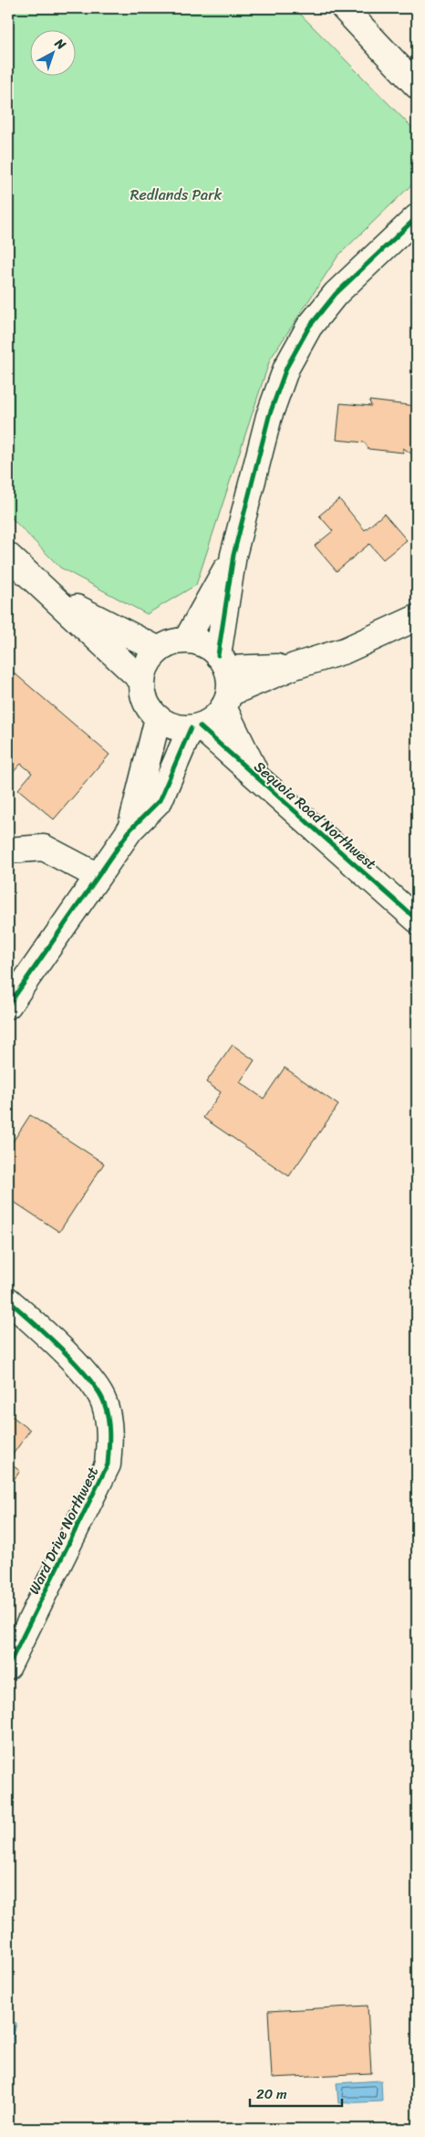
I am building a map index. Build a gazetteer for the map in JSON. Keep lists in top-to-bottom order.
{
  "streets": {
    "street": ["Sequoia Road Northwest", "Ward Drive Northwest"]
  },
  "parks": ["Redlands Park"],
  "scale_bar": "20 m",
  "north": "top right"
}
